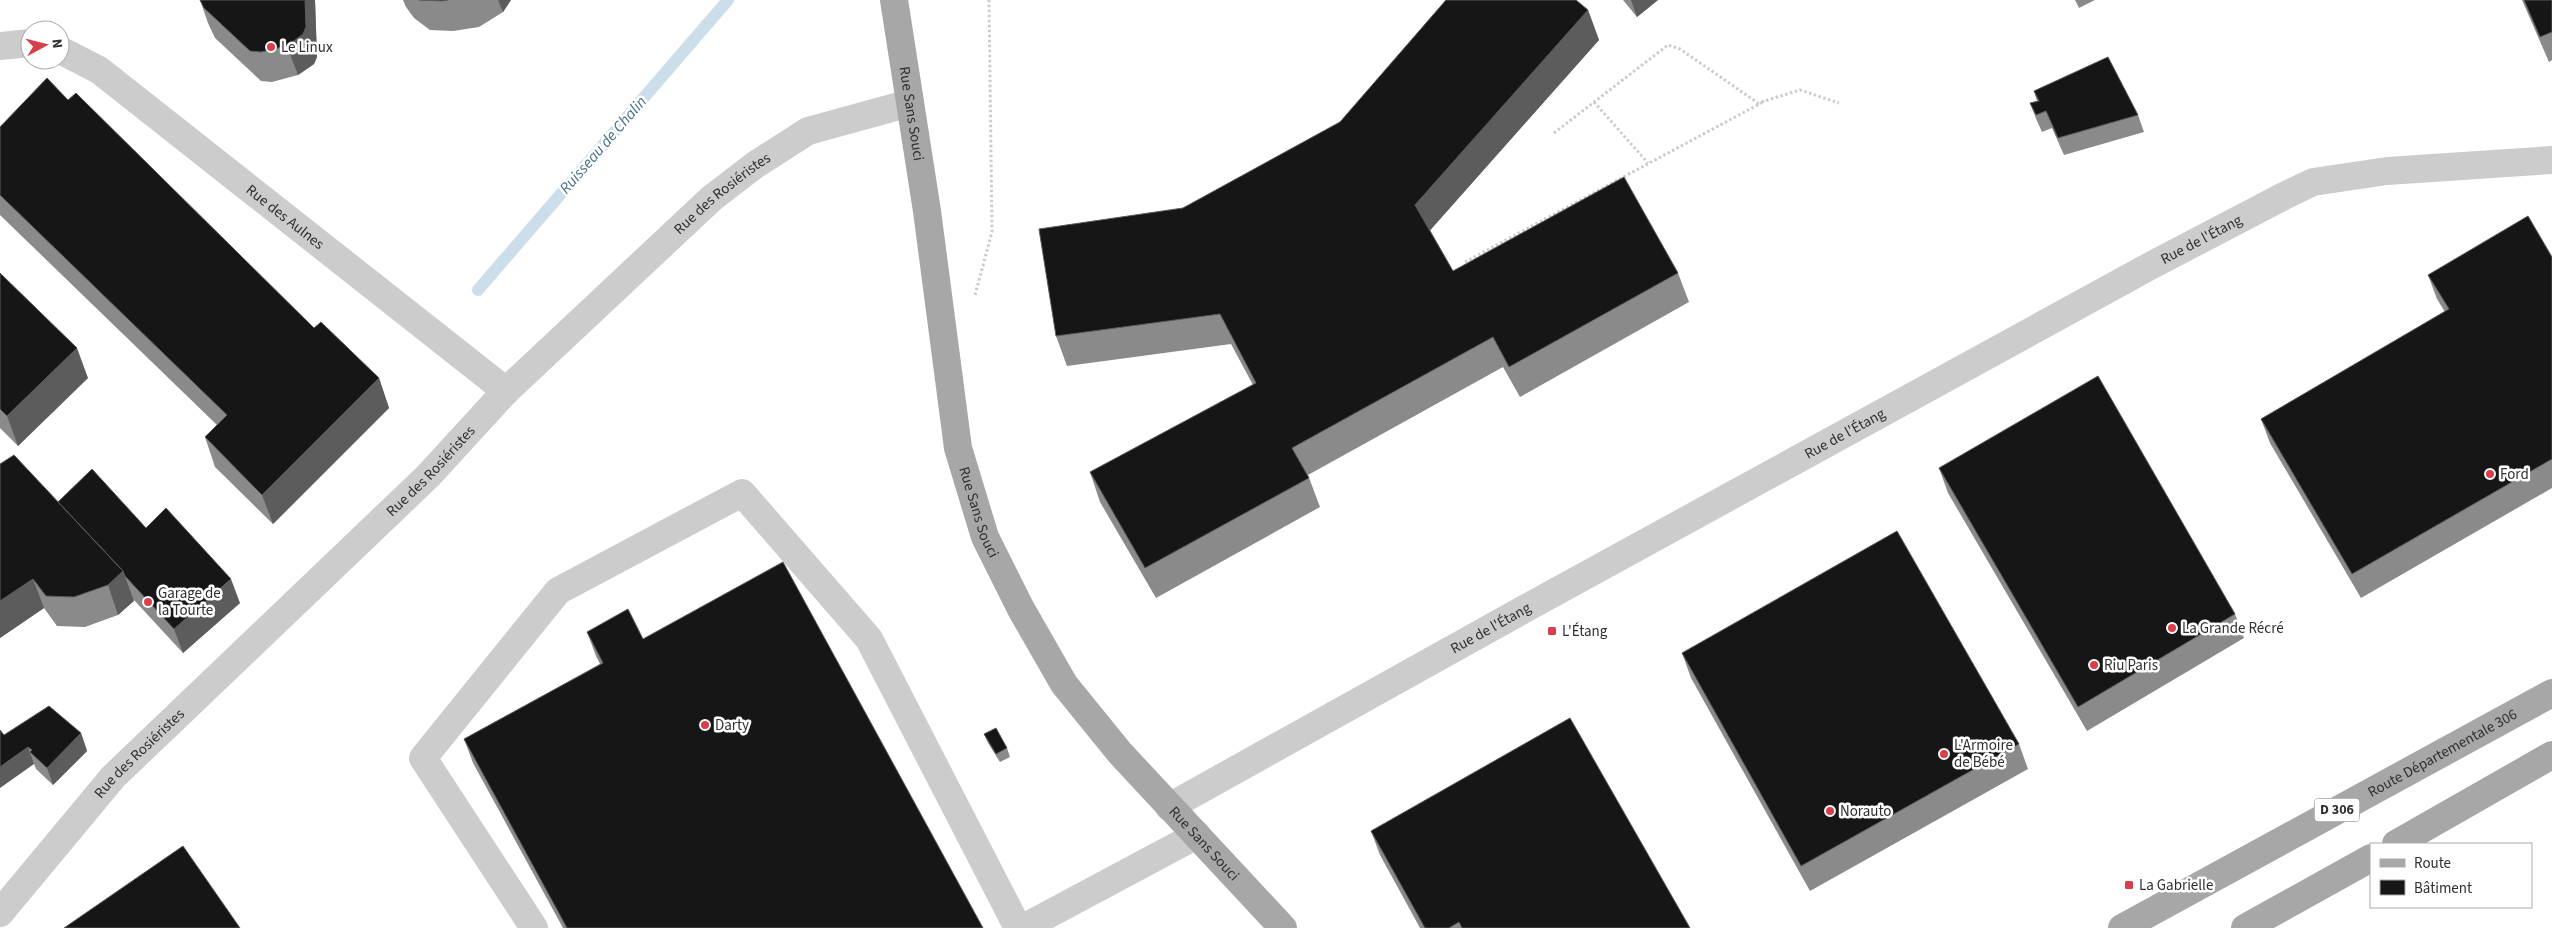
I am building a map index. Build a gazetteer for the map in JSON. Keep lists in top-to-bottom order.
{
  "streets": {
    "main road": ["Rue Sans Souci", "Route Départementale 306", "D 306"],
    "street": ["Rue des Rosiéristes", "Rue des Aulnes", "Rue de l'Étang"]
  },
  "crossings": [
    ["Rue Sans Souci", "Rue des Rosiéristes"],
    ["Rue Sans Souci", "Rue de l'Étang"],
    ["Rue des Rosiéristes", "Rue des Aulnes"]
  ],
  "water": ["Ruisseau de Chalin"],
  "places": {
    "other": [
      "Le Linux",
      "Ford",
      "Garage de la Tourte",
      "La Grande Récré",
      "Riu Paris",
      "Darty",
      "L'Armoire de Bébé",
      "Norauto"
    ],
    "transit": ["L'Étang", "La Gabrielle"]
  },
  "legend": ["Route", "Bâtiment"],
  "north": "right"
}
